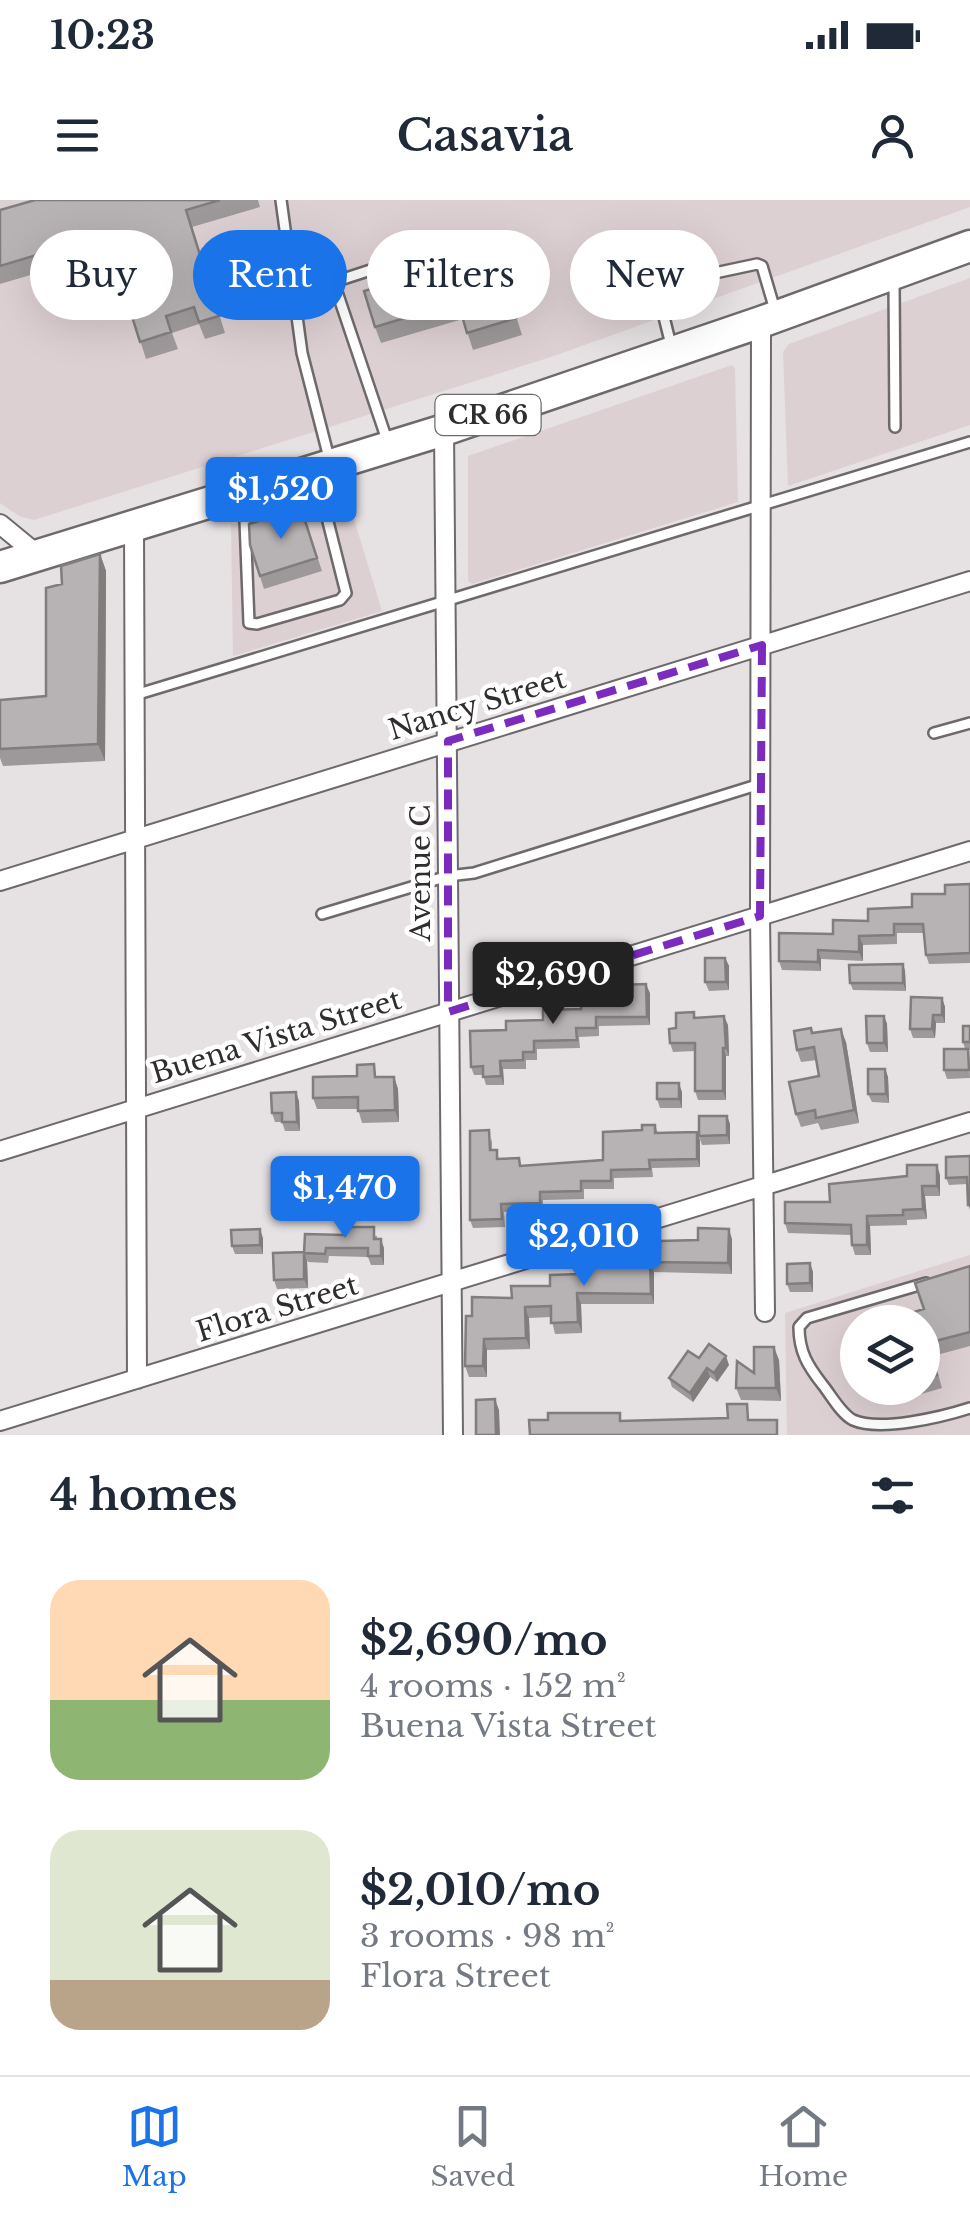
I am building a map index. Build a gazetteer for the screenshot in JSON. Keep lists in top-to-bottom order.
{
  "streets": {
    "main road": ["CR 66"],
    "street": [
      "Nancy Street",
      "Avenue C",
      "Buena Vista Street",
      "Flora Street"
    ]
  },
  "crossings": [
    ["CR 66", "Avenue C"],
    ["Nancy Street", "Avenue C"],
    ["Avenue C", "Buena Vista Street"],
    ["Avenue C", "Flora Street"]
  ],
  "page": {
    "status": "10:23",
    "header": "Casavia",
    "chip": [
      "Buy",
      "Rent",
      "Filters",
      "New"
    ],
    "price": [
      "$1,520",
      "$2,690",
      "$1,470",
      "$2,010"
    ],
    "heading": "4 homes",
    "list": [
      {
        "name": "$2,690/mo",
        "note": "4 rooms · 152 m² · Buena Vista Street"
      },
      {
        "name": "$2,010/mo",
        "note": "3 rooms · 98 m² · Flora Street"
      }
    ],
    "tabs": ["Map", "Saved", "Home"]
  }
}
